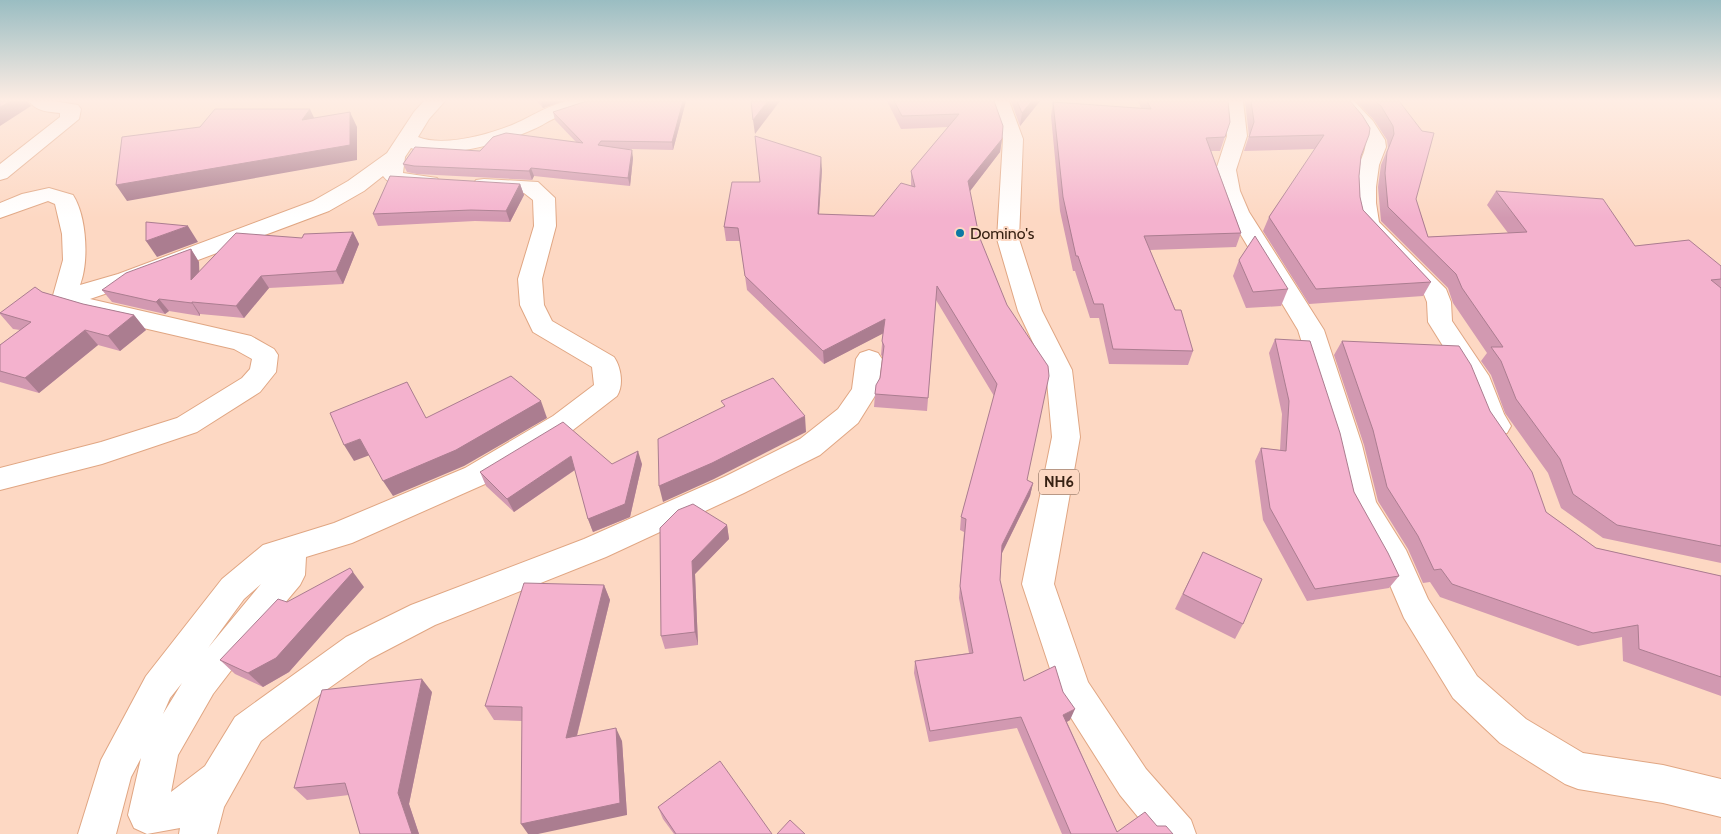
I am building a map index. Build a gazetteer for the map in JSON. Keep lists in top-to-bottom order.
{
  "streets": {
    "main road": ["NH6"]
  },
  "places": ["Domino's"]
}
